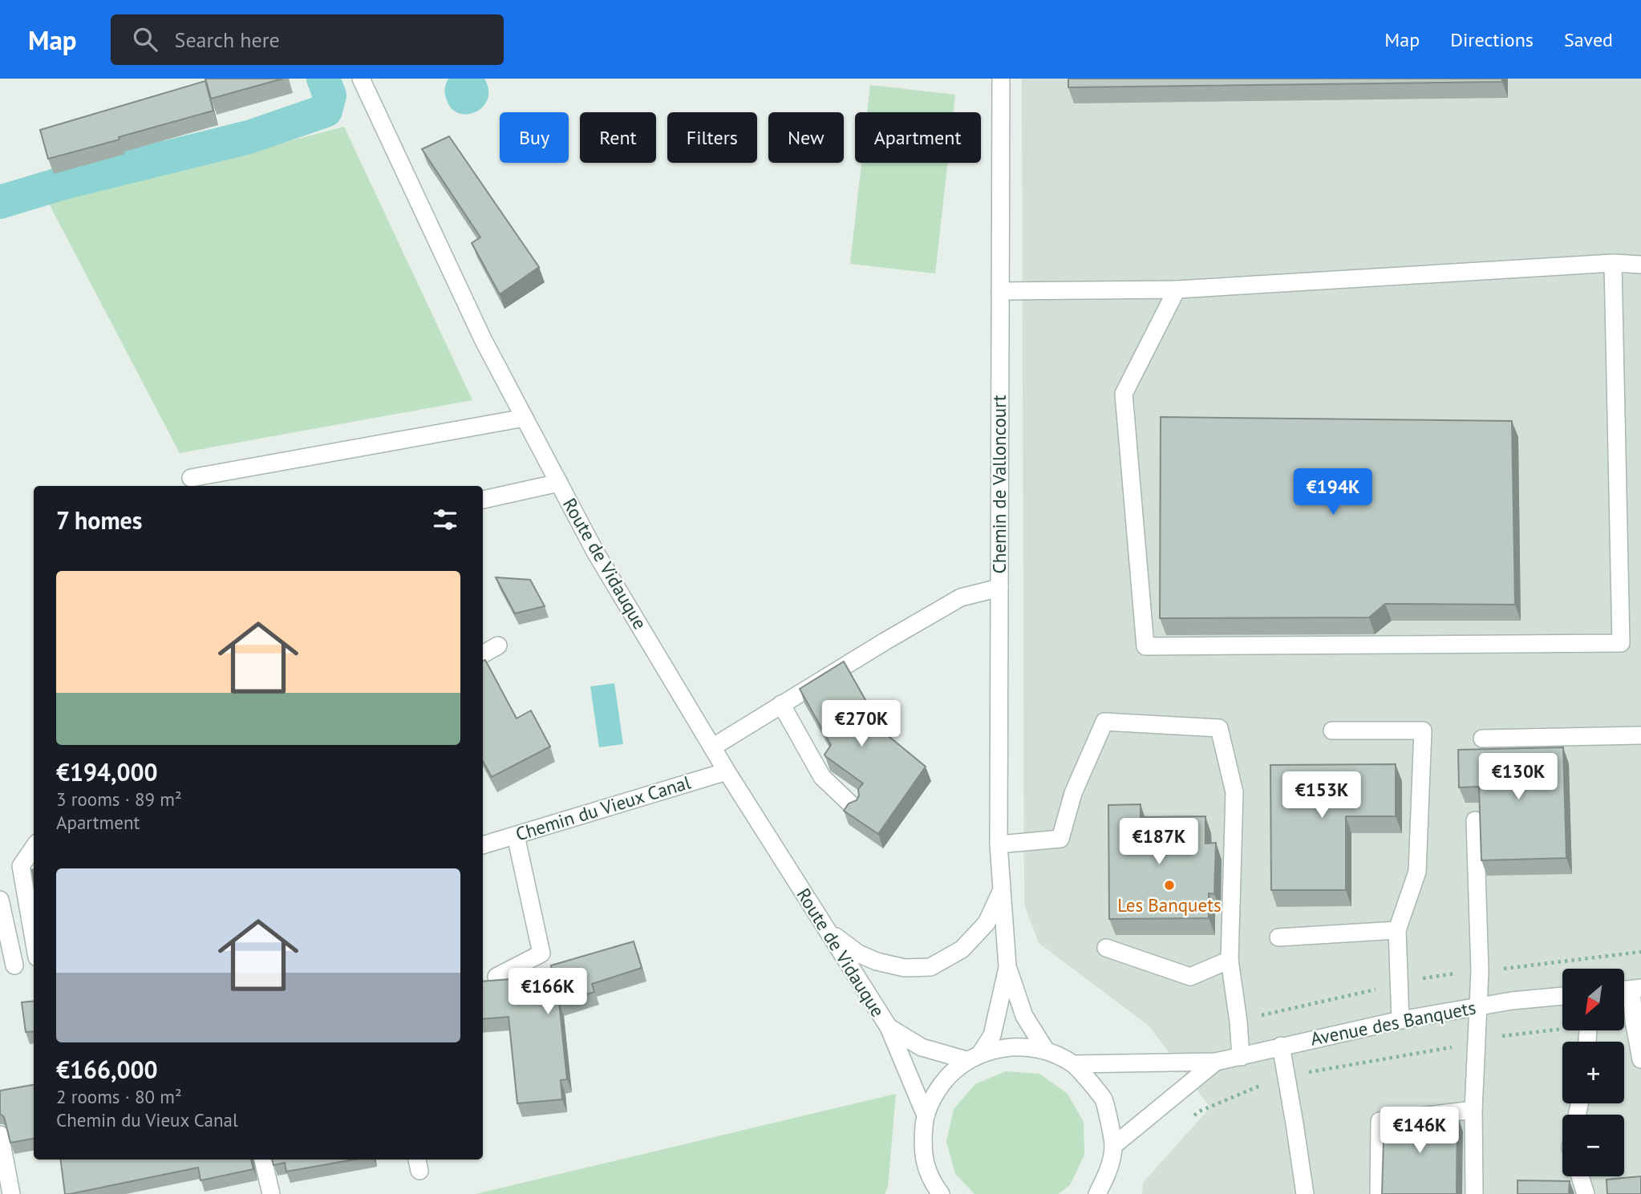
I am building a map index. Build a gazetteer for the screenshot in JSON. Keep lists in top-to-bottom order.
{
  "streets": {
    "street": [
      "Chemin de Valloncourt",
      "Route de Vidauque",
      "Chemin du Vieux Canal",
      "Avenue des Banquets"
    ]
  },
  "crossings": [
    ["Chemin de Valloncourt", "Route de Vidauque"],
    ["Route de Vidauque", "Chemin du Vieux Canal"]
  ],
  "places": ["Les Banquets"],
  "north": "bottom left",
  "page": {
    "header": "Map",
    "search": "Search here",
    "nav": ["Map", "Directions", "Saved"],
    "chip": [
      "Buy",
      "Rent",
      "Filters",
      "New",
      "Apartment"
    ],
    "price": [
      "€194K",
      "€270K",
      "€130K",
      "€153K",
      "€187K",
      "€166K",
      "€146K"
    ],
    "heading": "7 homes",
    "list": [
      {
        "name": "€194,000",
        "note": "3 rooms · 89 m² · Apartment"
      },
      {
        "name": "€166,000",
        "note": "2 rooms · 80 m² · Chemin du Vieux Canal"
      }
    ],
    "map_buttons": ["+", "−"]
  }
}
